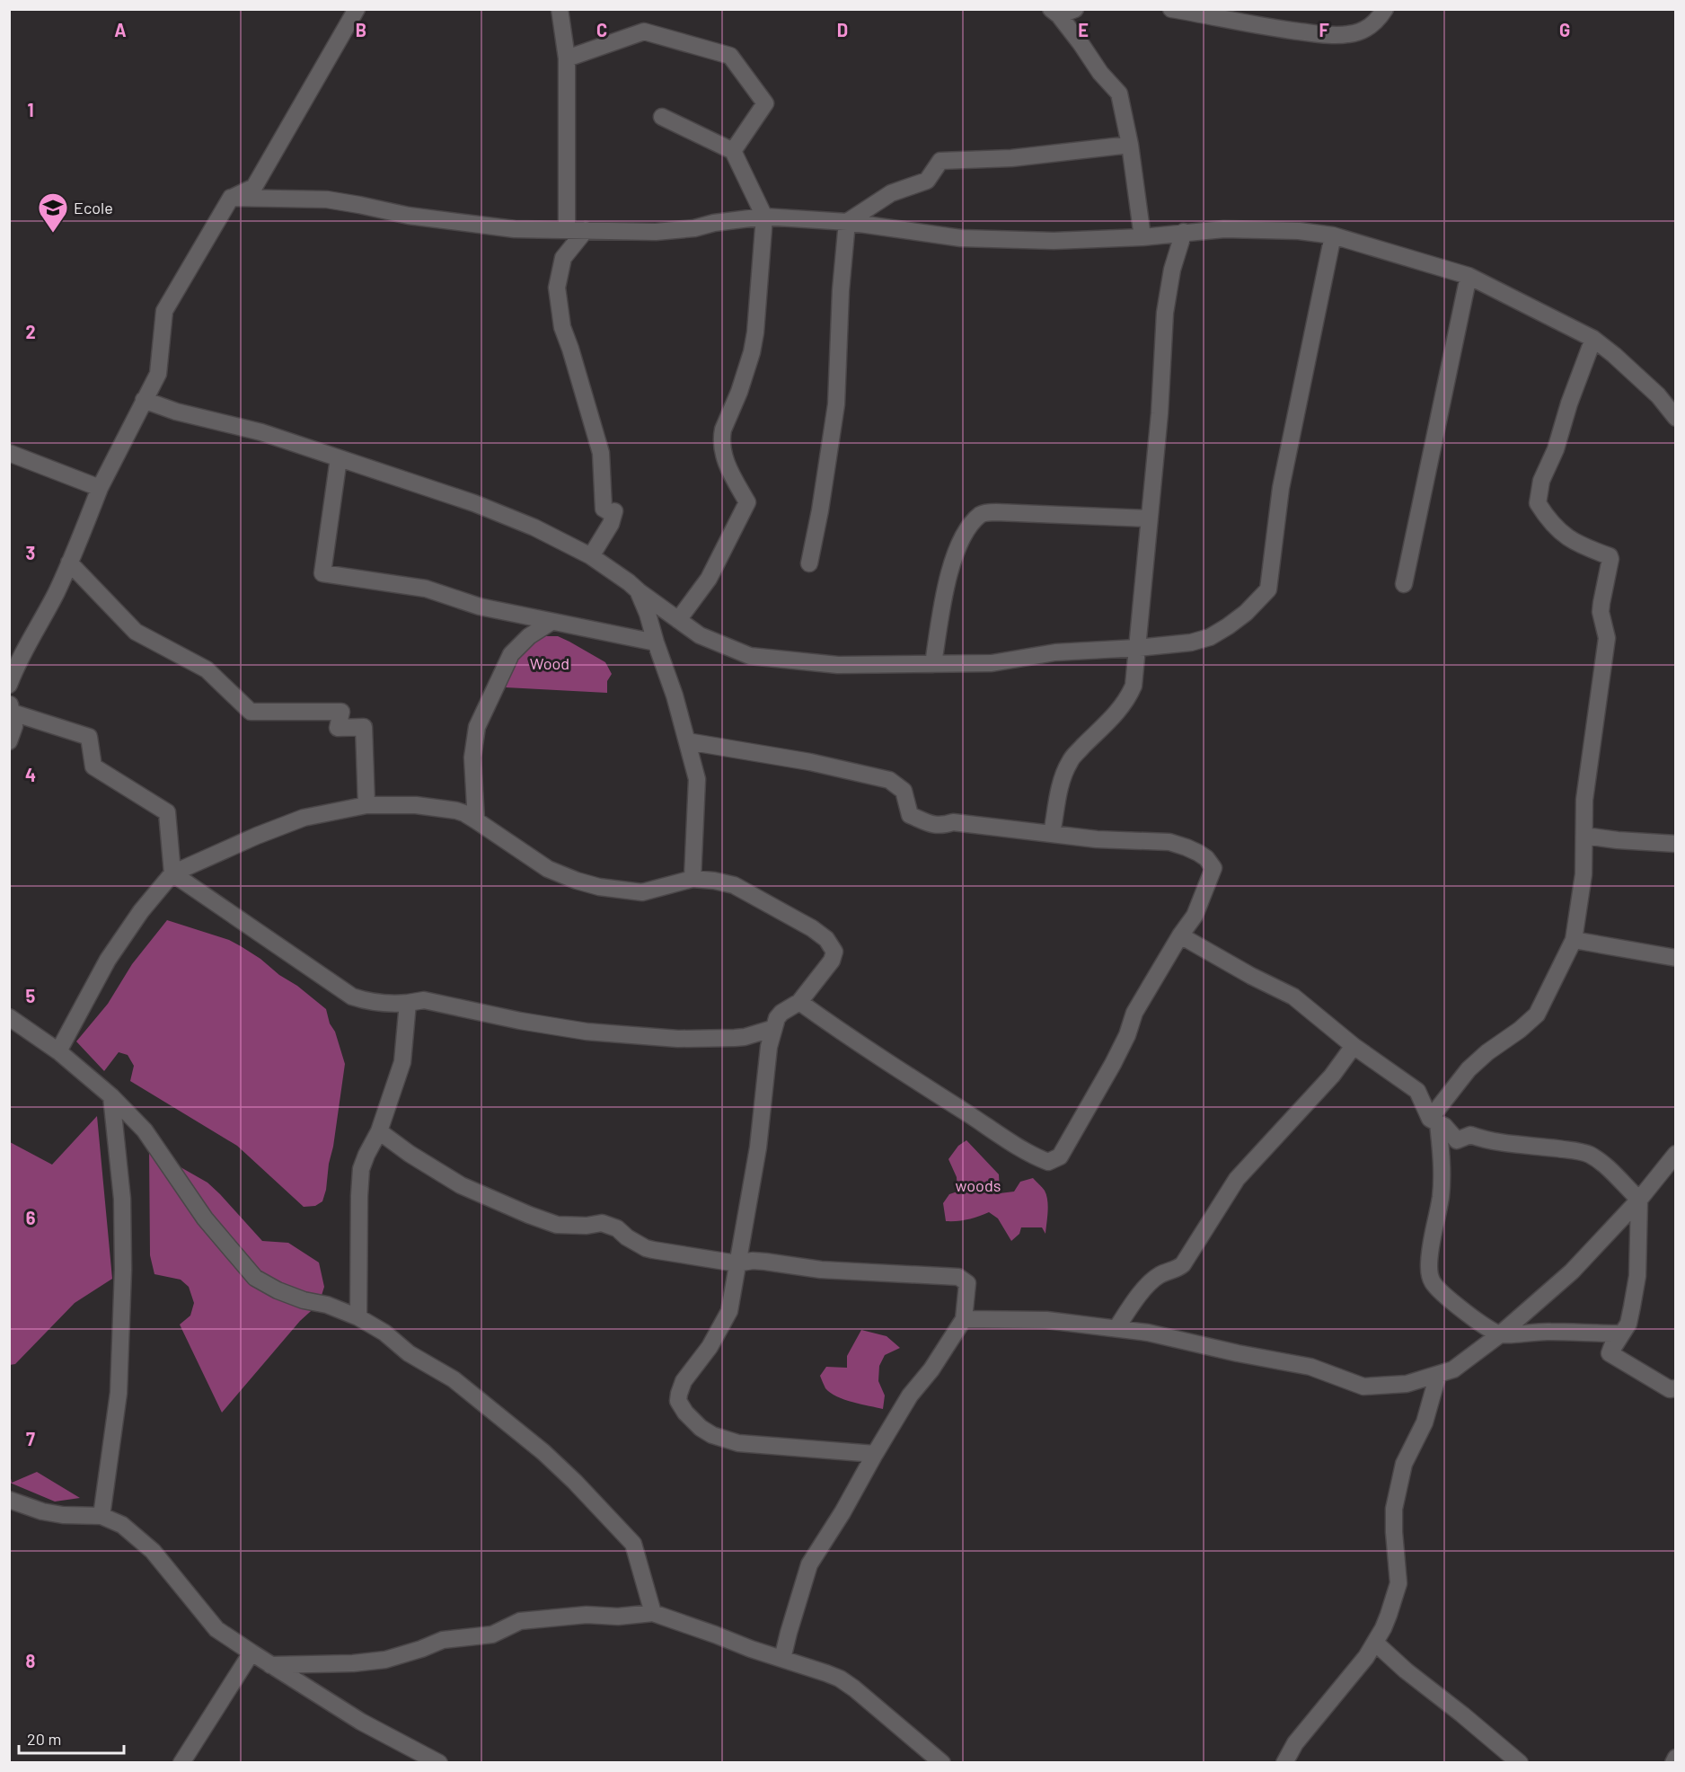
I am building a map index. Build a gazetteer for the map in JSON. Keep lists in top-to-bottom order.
{
  "parks": ["Wood", "woods"],
  "places": {
    "school or university": ["Ecole"]
  },
  "scale_bar": "20 m",
  "grid": {
    "columns": [
      "A",
      "B",
      "C",
      "D",
      "E",
      "F",
      "G"
    ],
    "rows": [
      "1",
      "2",
      "3",
      "4",
      "5",
      "6",
      "7",
      "8"
    ]
  }
}
